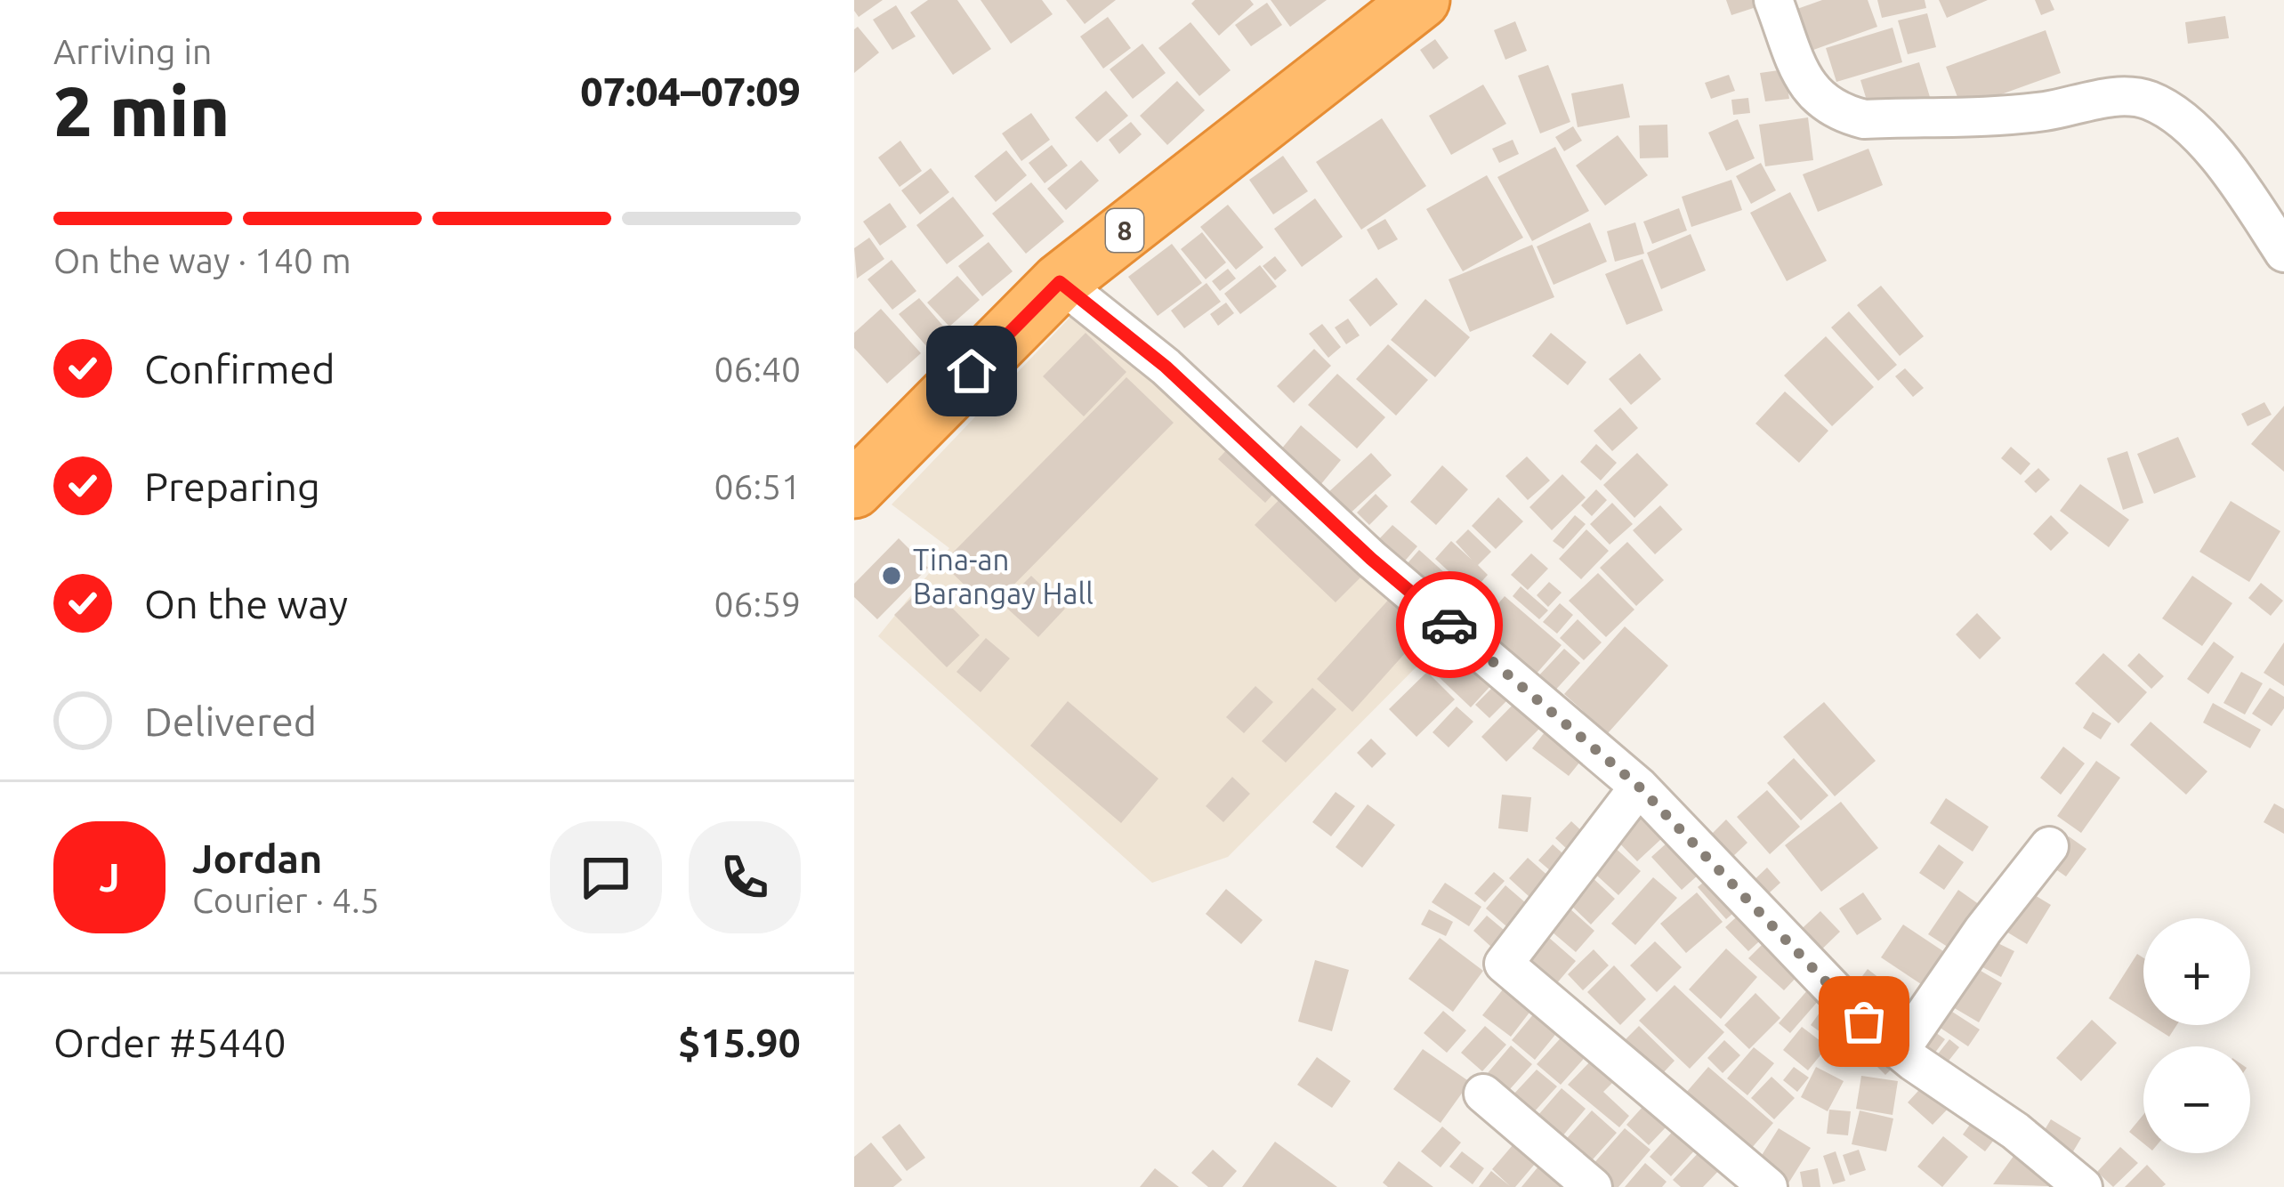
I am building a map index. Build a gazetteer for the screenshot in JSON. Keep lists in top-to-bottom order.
{
  "streets": {
    "highway": ["8"]
  },
  "places": ["Tina-an Barangay Hall"],
  "page": {
    "heading": ["2 min", "Arriving in", "07:04–07:09"],
    "panel": [
      "Jordan",
      "Courier · 4.5",
      "Order #5440",
      "$15.90"
    ],
    "bar": "On the way · 140 m",
    "list": [
      ["Confirmed", "06:40"],
      ["Preparing", "06:51"],
      ["On the way", "06:59"],
      "Delivered"
    ],
    "round": "J",
    "map_buttons": ["+", "−"]
  }
}
